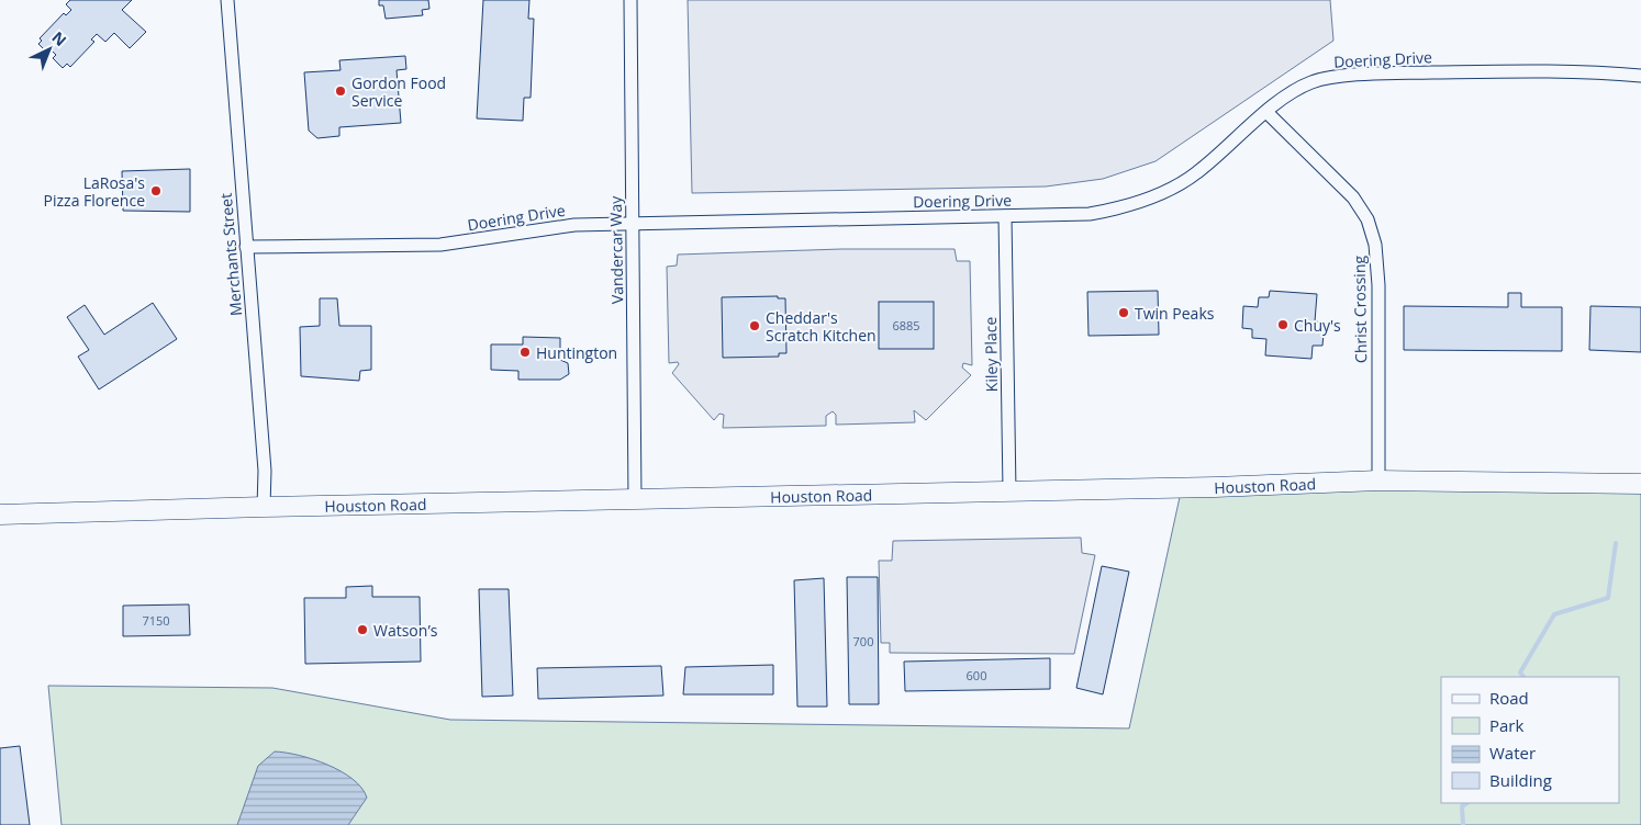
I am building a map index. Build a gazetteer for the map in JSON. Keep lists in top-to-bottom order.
{
  "streets": {
    "main road": ["Houston Road"],
    "street": [
      "Doering Drive",
      "Vandercar Way",
      "Merchants Street",
      "Christ Crossing",
      "Kiley Place"
    ]
  },
  "crossings": [
    ["Doering Drive", "Vandercar Way"],
    ["Doering Drive", "Merchants Street"],
    ["Doering Drive", "Christ Crossing"],
    ["Doering Drive", "Kiley Place"],
    ["Vandercar Way", "Houston Road"],
    ["Merchants Street", "Houston Road"],
    ["Christ Crossing", "Houston Road"],
    ["Kiley Place", "Houston Road"]
  ],
  "places": [
    "Gordon Food Service",
    "LaRosa's Pizza Florence",
    "Twin Peaks",
    "Chuy's",
    "Cheddar's Scratch Kitchen",
    "Huntington",
    "Watson’s"
  ],
  "house_numbers": [
    "6885",
    "7150",
    "700",
    "600"
  ],
  "legend": [
    "Road",
    "Park",
    "Water",
    "Building"
  ],
  "north": "top right"
}
